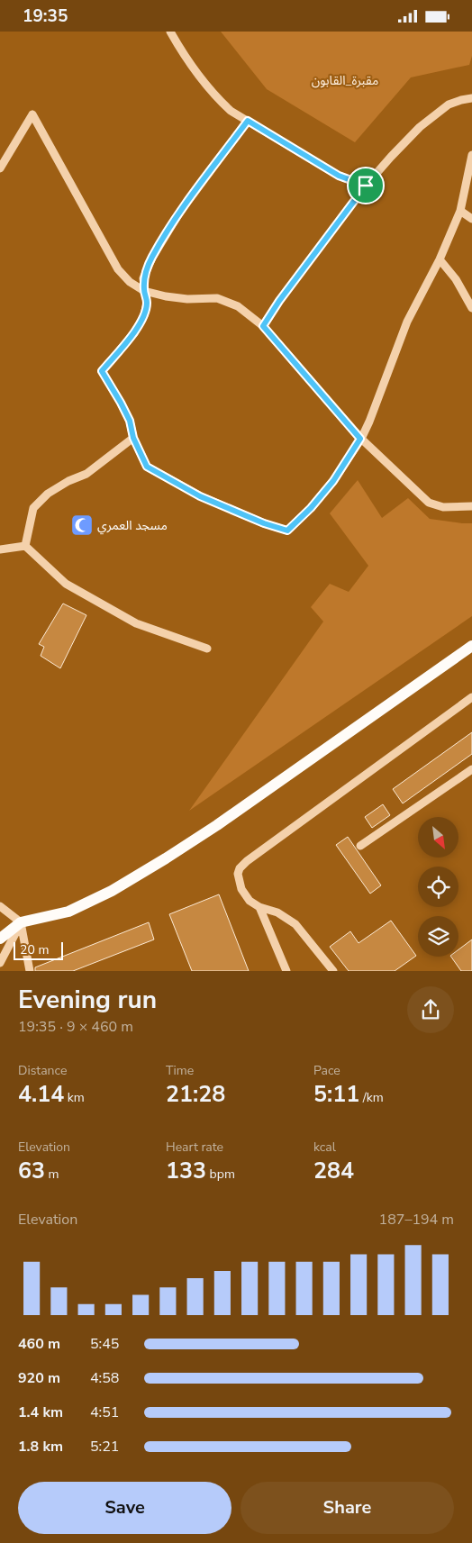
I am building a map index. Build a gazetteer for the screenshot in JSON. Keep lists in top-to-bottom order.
{
  "parks": ["مقبرة_القابون"],
  "places": {
    "mosque": ["مسجد العمري"]
  },
  "scale_bar": "20 m",
  "north": "bottom right",
  "page": {
    "status": "19:35",
    "scale": "20 m",
    "heading": ["Evening run", "19:35 · 9 × 460 m"],
    "stats": [
      ["Distance", "4.14 km"],
      ["Time", "21:28"],
      ["Pace", "5:11 /km"],
      ["Elevation", "63 m"],
      ["Heart rate", "133 bpm"],
      ["kcal", "284"]
    ],
    "chart": ["Elevation", "187–194 m"],
    "list": [
      {
        "name": "460 m",
        "note": "5:45"
      },
      {
        "name": "920 m",
        "note": "4:58"
      },
      {
        "name": "1.4 km",
        "note": "4:51"
      },
      {
        "name": "1.8 km",
        "note": "5:21"
      }
    ],
    "buttons": ["Save", "Share"]
  }
}
